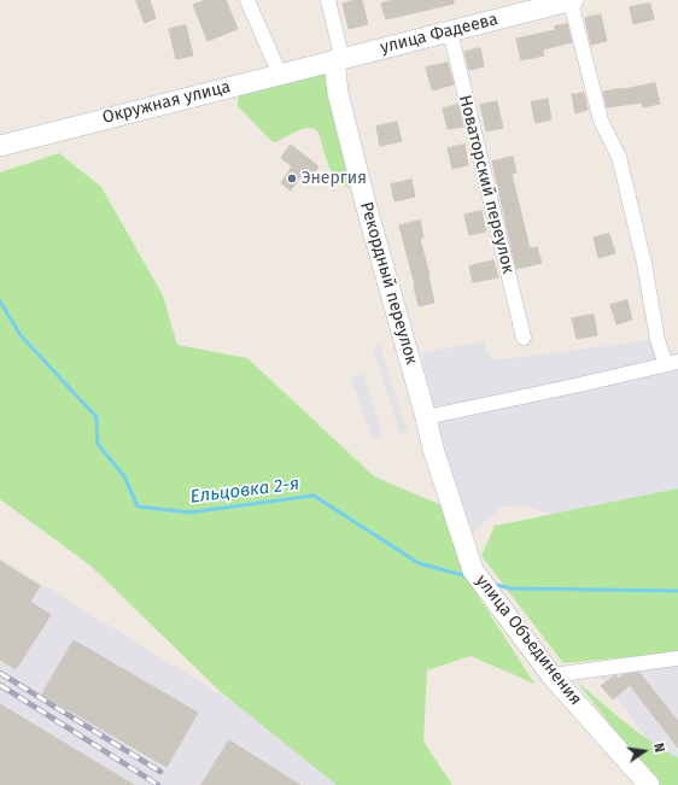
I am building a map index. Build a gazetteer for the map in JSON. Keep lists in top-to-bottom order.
{
  "streets": {
    "main road": [
      "улица Фадеева",
      "Окружная улица",
      "Рекордный переулок",
      "улица Объединения"
    ],
    "street": ["Новаторский переулок"]
  },
  "crossings": [
    ["улица Фадеева", "Окружная улица"],
    ["улица Фадеева", "Новаторский переулок"],
    ["улица Фадеева", "Рекордный переулок"],
    ["Окружная улица", "Рекордный переулок"],
    ["Рекордный переулок", "улица Объединения"]
  ],
  "water": ["Ельцовка 2-я"],
  "places": ["Энергия"],
  "north": "right"
}
